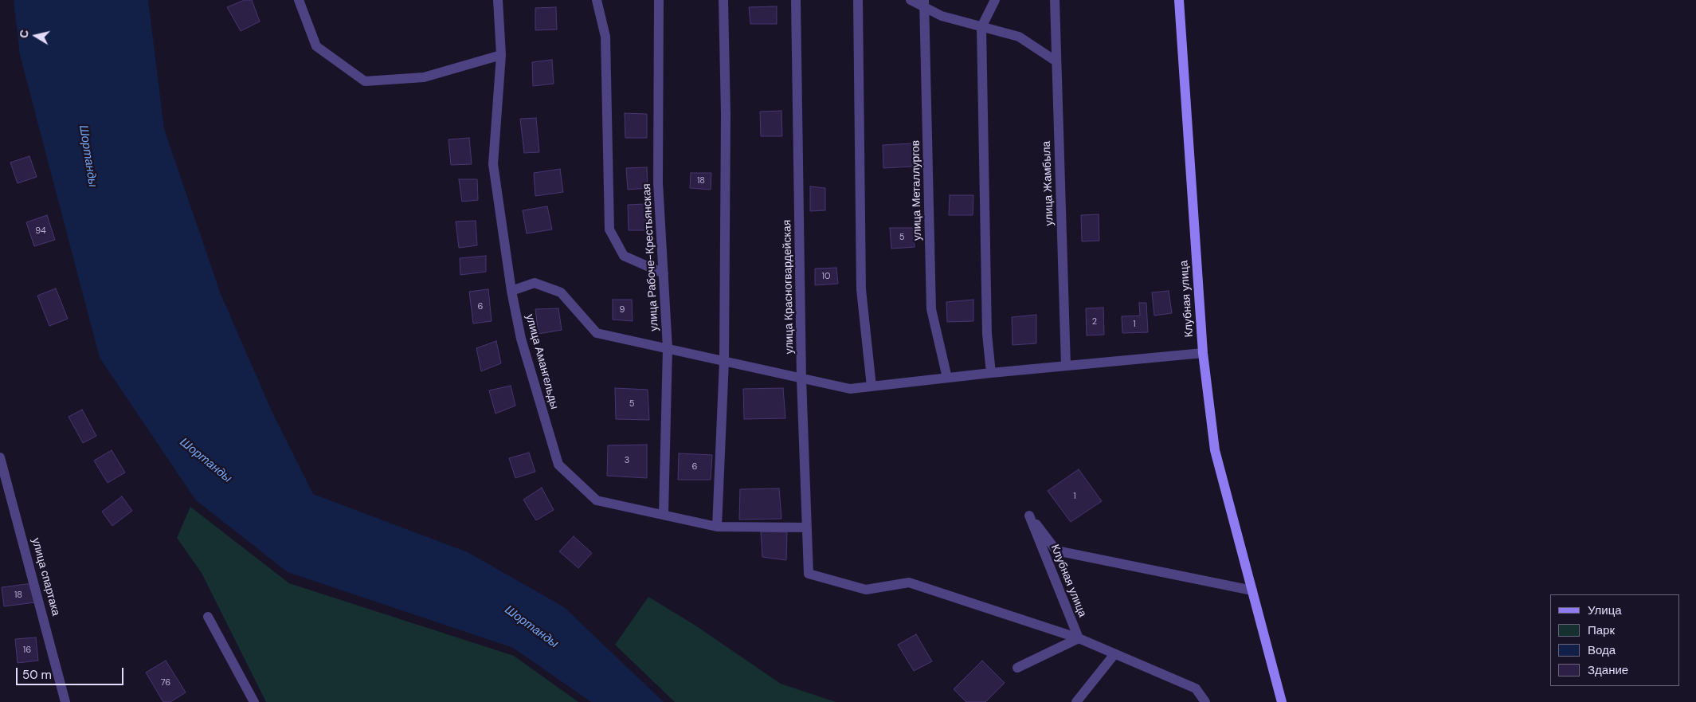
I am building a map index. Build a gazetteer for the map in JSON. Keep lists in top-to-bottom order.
{
  "streets": {
    "street": [
      "улица Жамбыла",
      "улица Металлургов",
      "улица Рабоче-Крестьянская",
      "улица Красногвардейская",
      "Клубная улица",
      "улица Амангельды",
      "улица спартака"
    ]
  },
  "crossings": [
    ["улица Рабоче-Крестьянская", "улица Амангельды"],
    ["улица Красногвардейская", "Клубная улица"],
    ["улица Красногвардейская", "улица Амангельды"]
  ],
  "water": ["Шортанды"],
  "house_numbers": [
    "18",
    "94",
    "5",
    "10",
    "6",
    "9",
    "2",
    "1",
    "5",
    "3",
    "6",
    "1",
    "18",
    "16",
    "76"
  ],
  "legend": [
    "Улица",
    "Парк",
    "Вода",
    "Здание"
  ],
  "scale_bar": "50 m",
  "north": "left"
}
